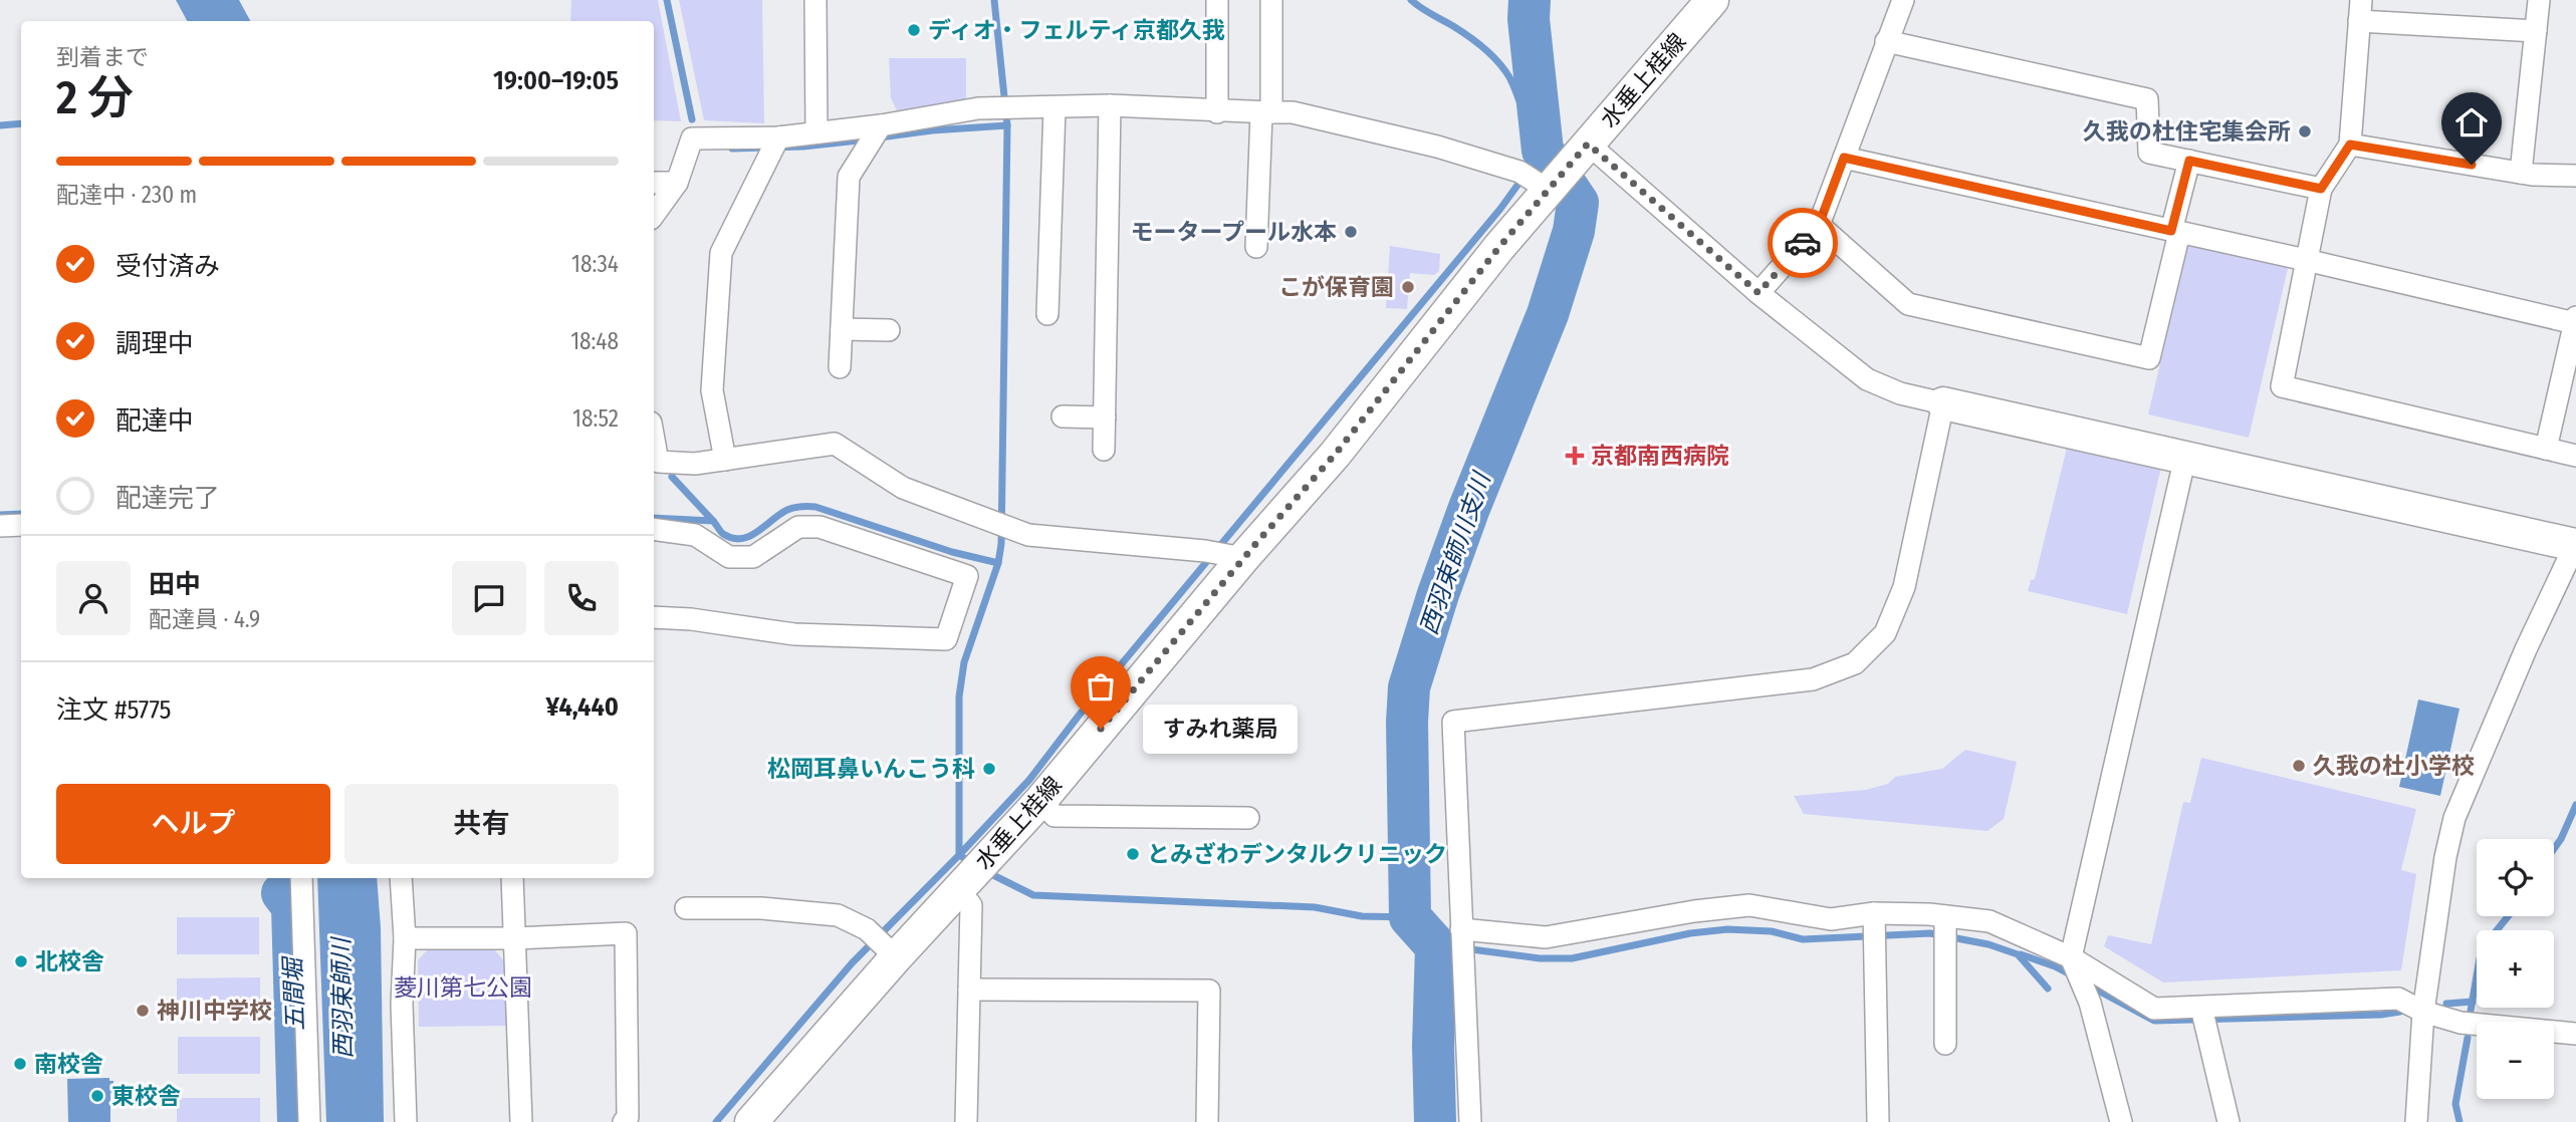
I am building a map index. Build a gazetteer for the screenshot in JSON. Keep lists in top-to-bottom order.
{
  "streets": {
    "main road": ["水垂上桂線"]
  },
  "water": ["西羽束師川支川", "五間堀", "西羽束師川"],
  "parks": ["菱川第七公園"],
  "places": {
    "other": [
      "ディオ・フェルティ京都久我",
      "久我の杜住宅集会所",
      "モータープール水本",
      "こが保育園",
      "すみれ薬局",
      "久我の杜小学校",
      "松岡耳鼻いんこう科",
      "とみざわデンタルクリニック",
      "北校舎",
      "神川中学校",
      "南校舎",
      "東校舎"
    ],
    "health": ["京都南西病院"]
  },
  "page": {
    "heading": ["2 分", "到着まで", "19:00–19:05"],
    "panel": [
      "田中",
      "配達員 · 4.9",
      "注文 #5775",
      "¥4,440"
    ],
    "bar": "配達中 · 230 m",
    "list": [
      ["受付済み", "18:34"],
      ["調理中", "18:48"],
      ["配達中", "18:52"],
      "配達完了"
    ],
    "bubble": "すみれ薬局",
    "buttons": ["ヘルプ", "共有"],
    "map_buttons": ["+", "−"]
  }
}
